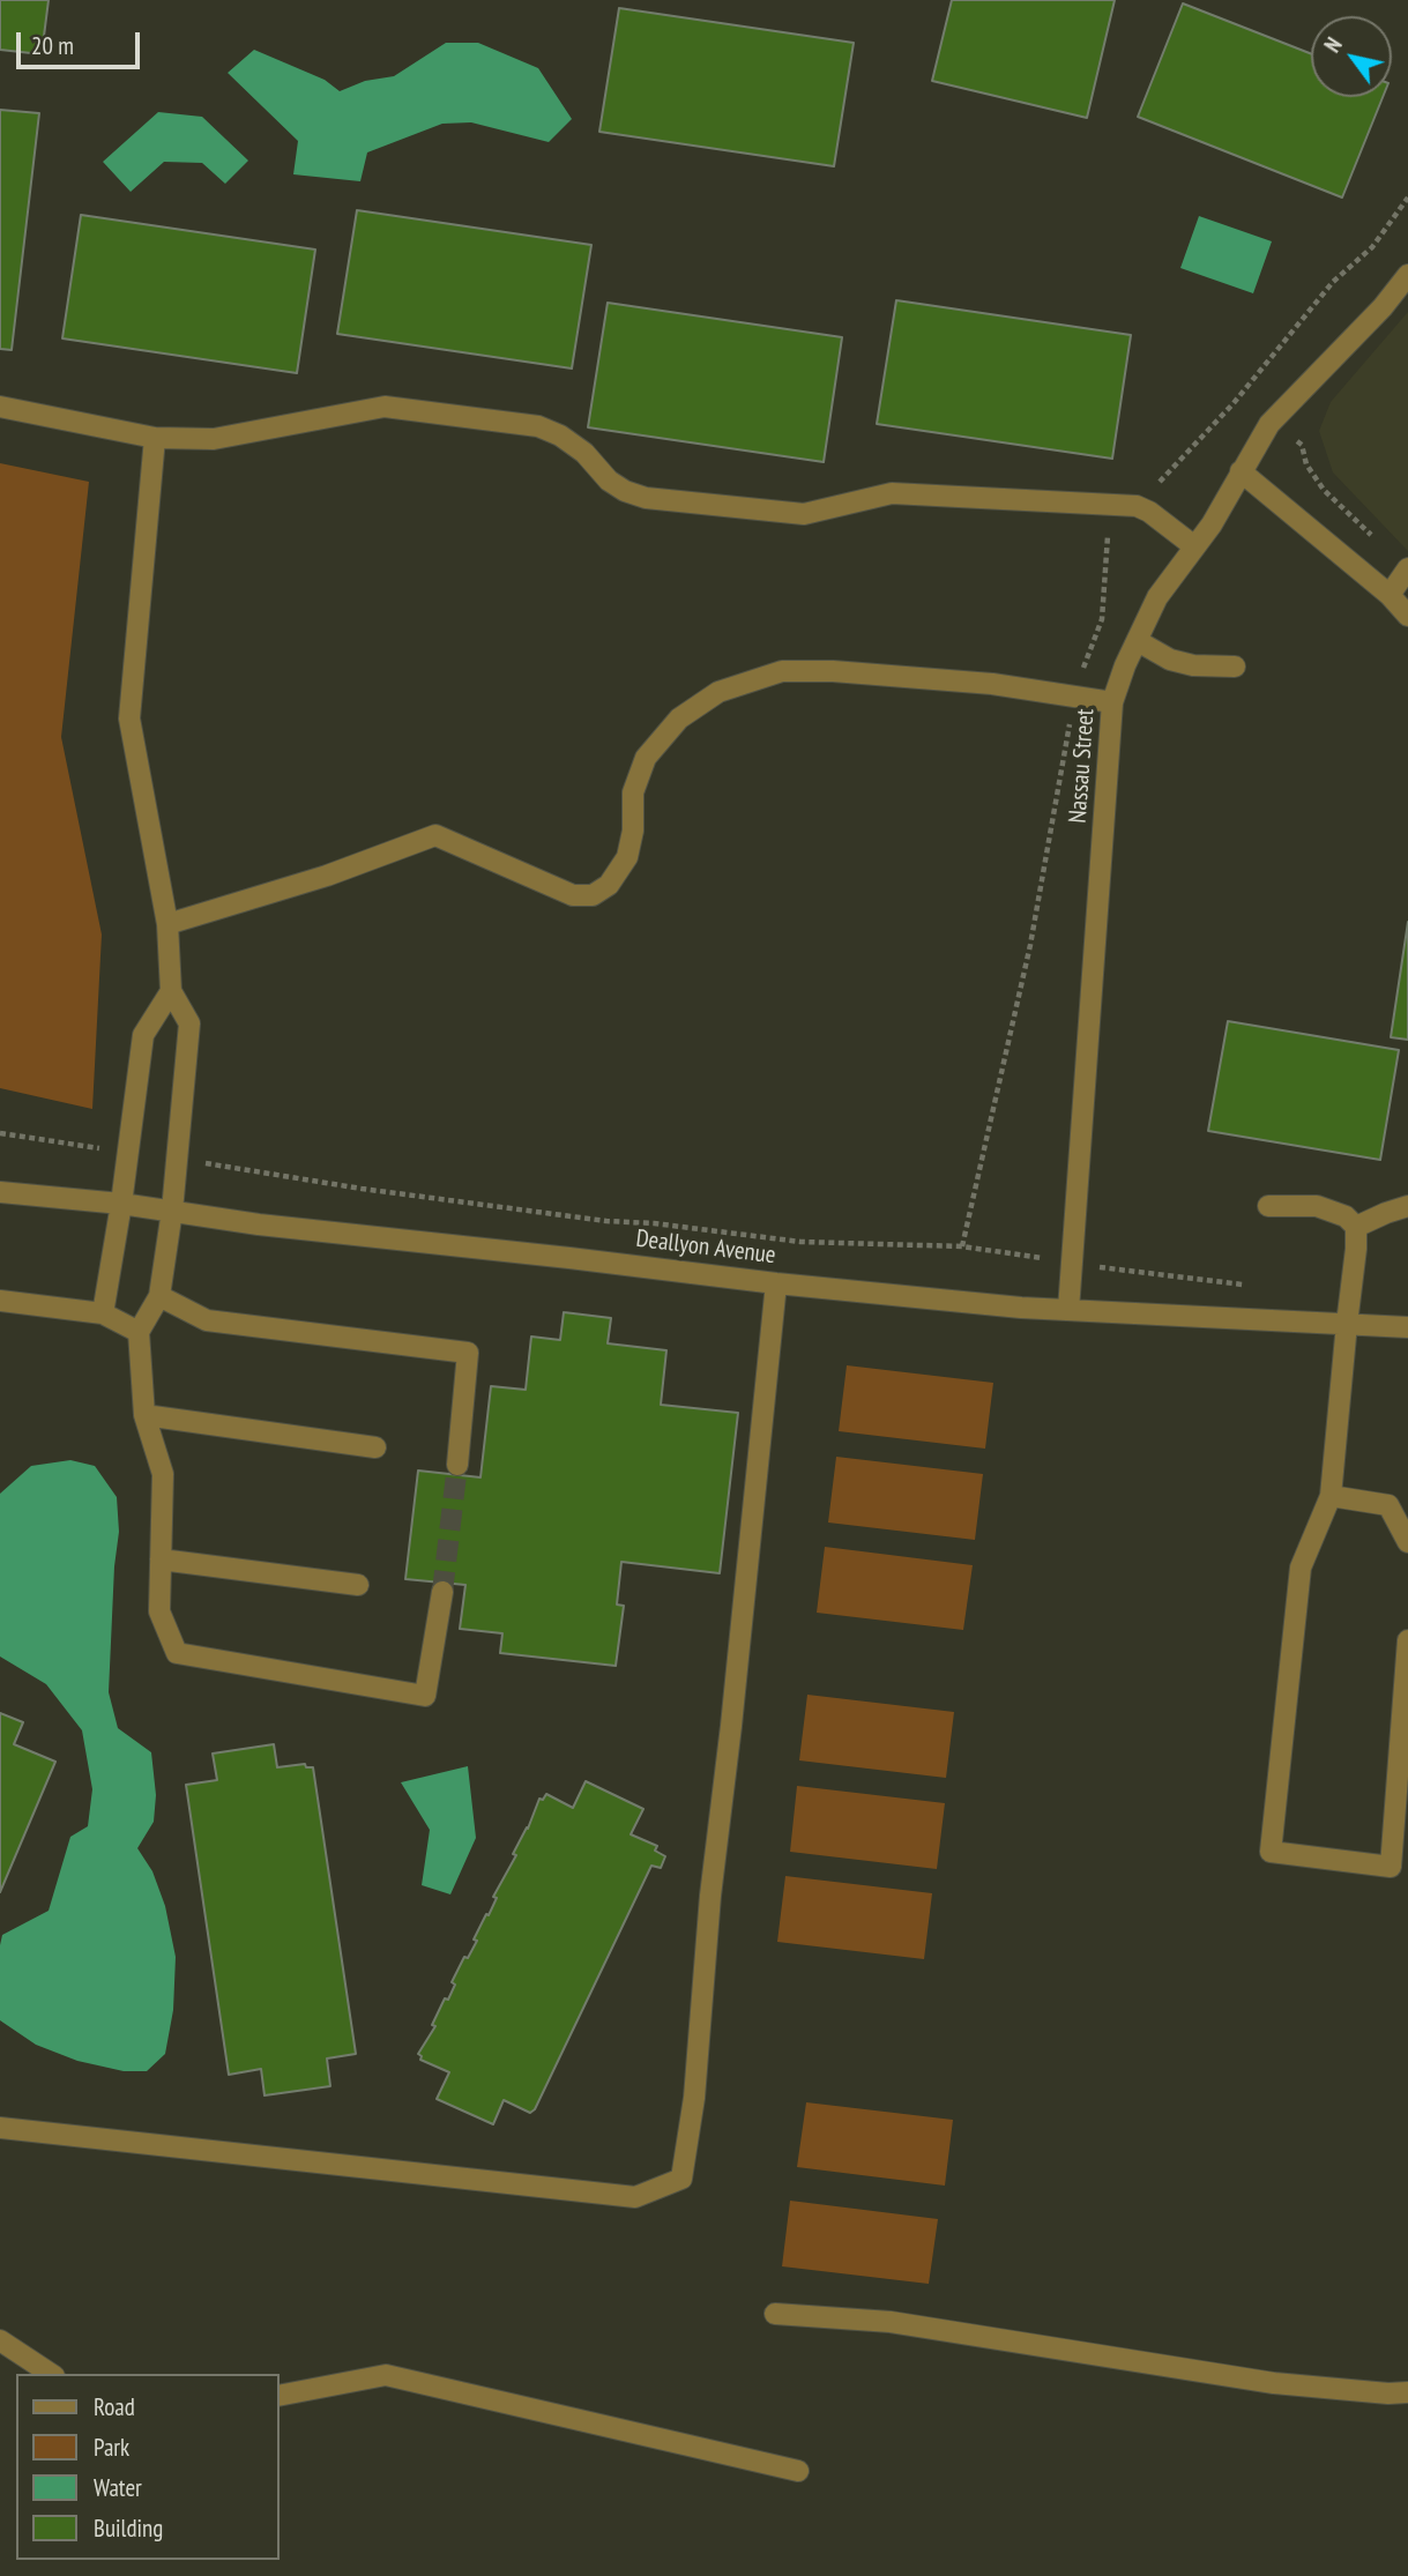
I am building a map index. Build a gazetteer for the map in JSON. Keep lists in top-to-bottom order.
{
  "streets": {
    "street": ["Nassau Street", "Deallyon Avenue"]
  },
  "crossings": [
    ["Nassau Street", "Deallyon Avenue"]
  ],
  "legend": [
    "Road",
    "Park",
    "Water",
    "Building"
  ],
  "scale_bar": "20 m",
  "north": "top left"
}
